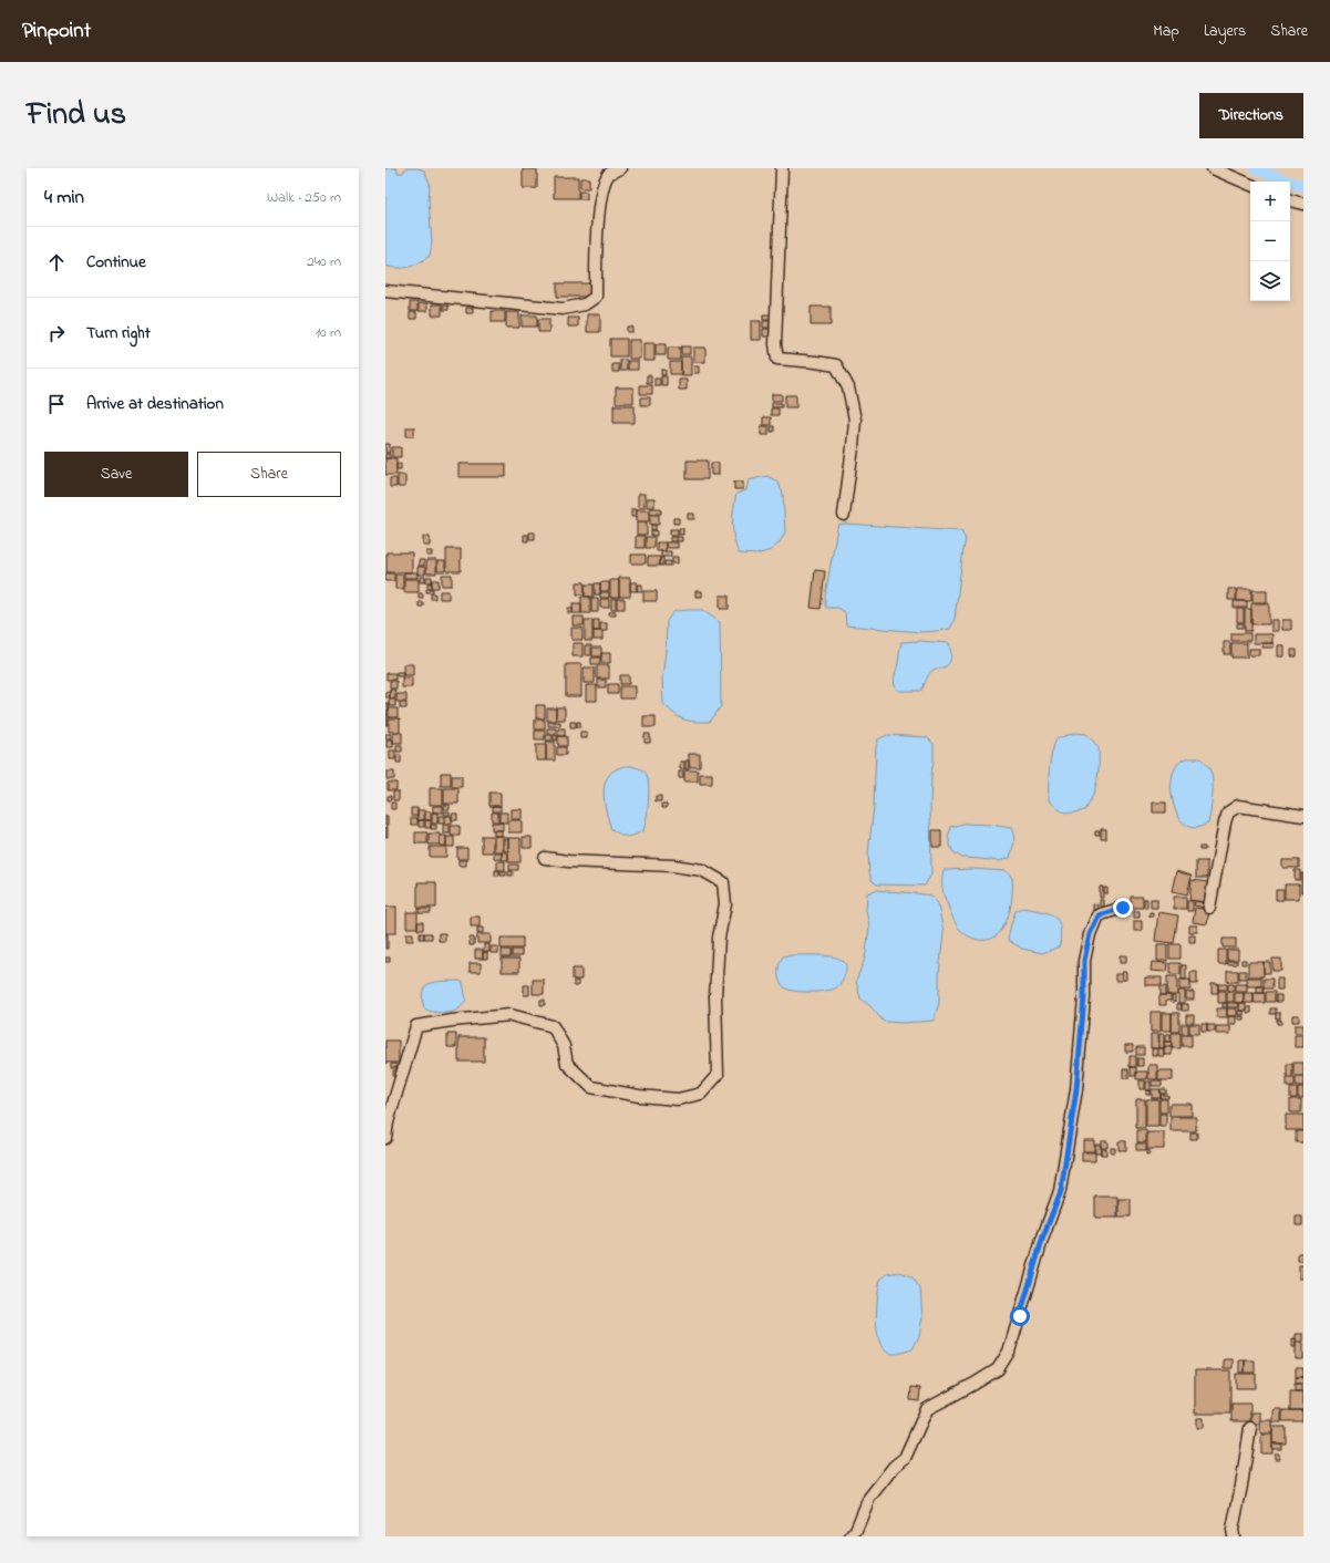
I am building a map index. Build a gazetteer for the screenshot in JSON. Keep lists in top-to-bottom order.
{
  "page": {
    "header": "Pinpoint",
    "nav": ["Map", "Layers", "Share"],
    "title": "Find us",
    "buttons": [
      "Directions",
      ["Save", "Share"]
    ],
    "heading": ["4 min", "Walk · 250 m"],
    "map_buttons": ["+", "−"],
    "list": [
      ["Continue", "240 m"],
      ["Turn right", "10 m"],
      "Arrive at destination"
    ]
  }
}
